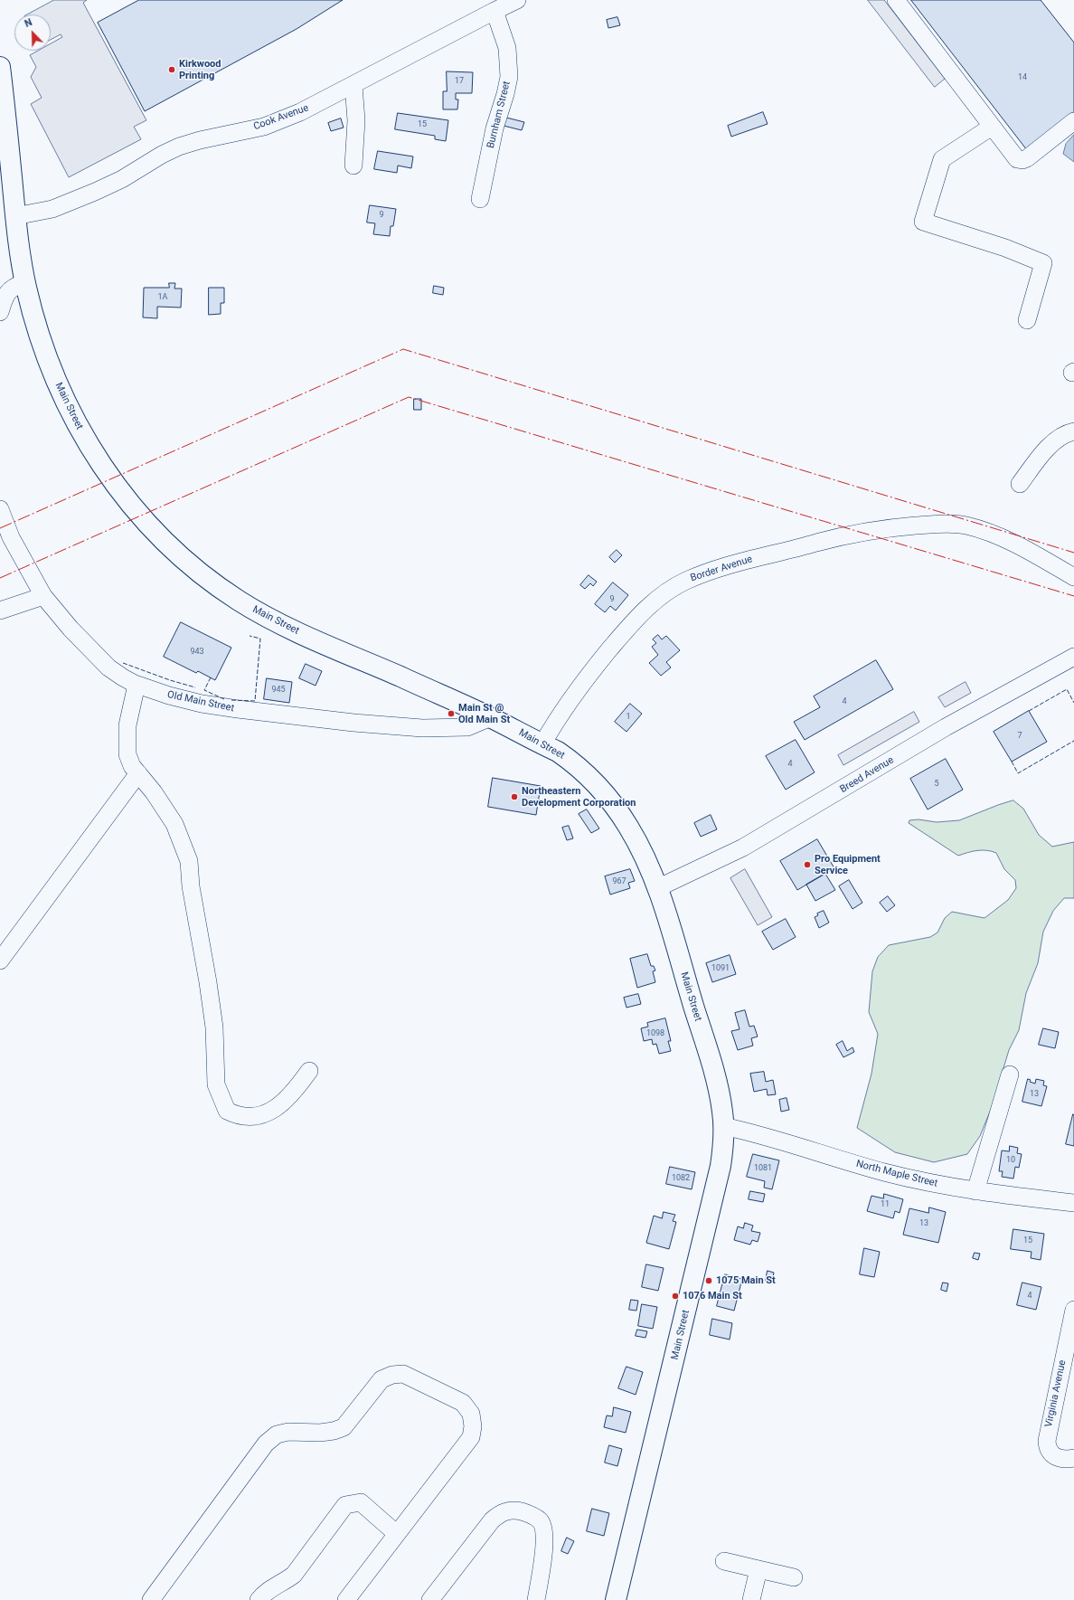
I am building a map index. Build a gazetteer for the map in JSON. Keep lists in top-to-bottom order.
{
  "streets": {
    "main road": ["Main Street"],
    "street": [
      "Burnham Street",
      "Cook Avenue",
      "Border Avenue",
      "Old Main Street",
      "Breed Avenue",
      "North Maple Street",
      "Virginia Avenue"
    ]
  },
  "crossings": [
    ["Burnham Street", "Cook Avenue"],
    ["Cook Avenue", "Main Street"],
    ["Main Street", "Border Avenue"],
    ["Main Street", "Old Main Street"],
    ["Main Street", "Breed Avenue"],
    ["Main Street", "North Maple Street"]
  ],
  "places": [
    "Kirkwood Printing",
    "Main St @ Old Main St",
    "Northeastern Development Corporation",
    "Pro Equipment Service",
    "1075 Main St",
    "1076 Main St"
  ],
  "house_numbers": [
    "14",
    "17",
    "15",
    "9",
    "1A",
    "9",
    "943",
    "945",
    "4",
    "1",
    "7",
    "4",
    "5",
    "967",
    "1091",
    "1098",
    "13",
    "10",
    "1081",
    "1082",
    "11",
    "13",
    "15",
    "4"
  ],
  "north": "top left"
}
